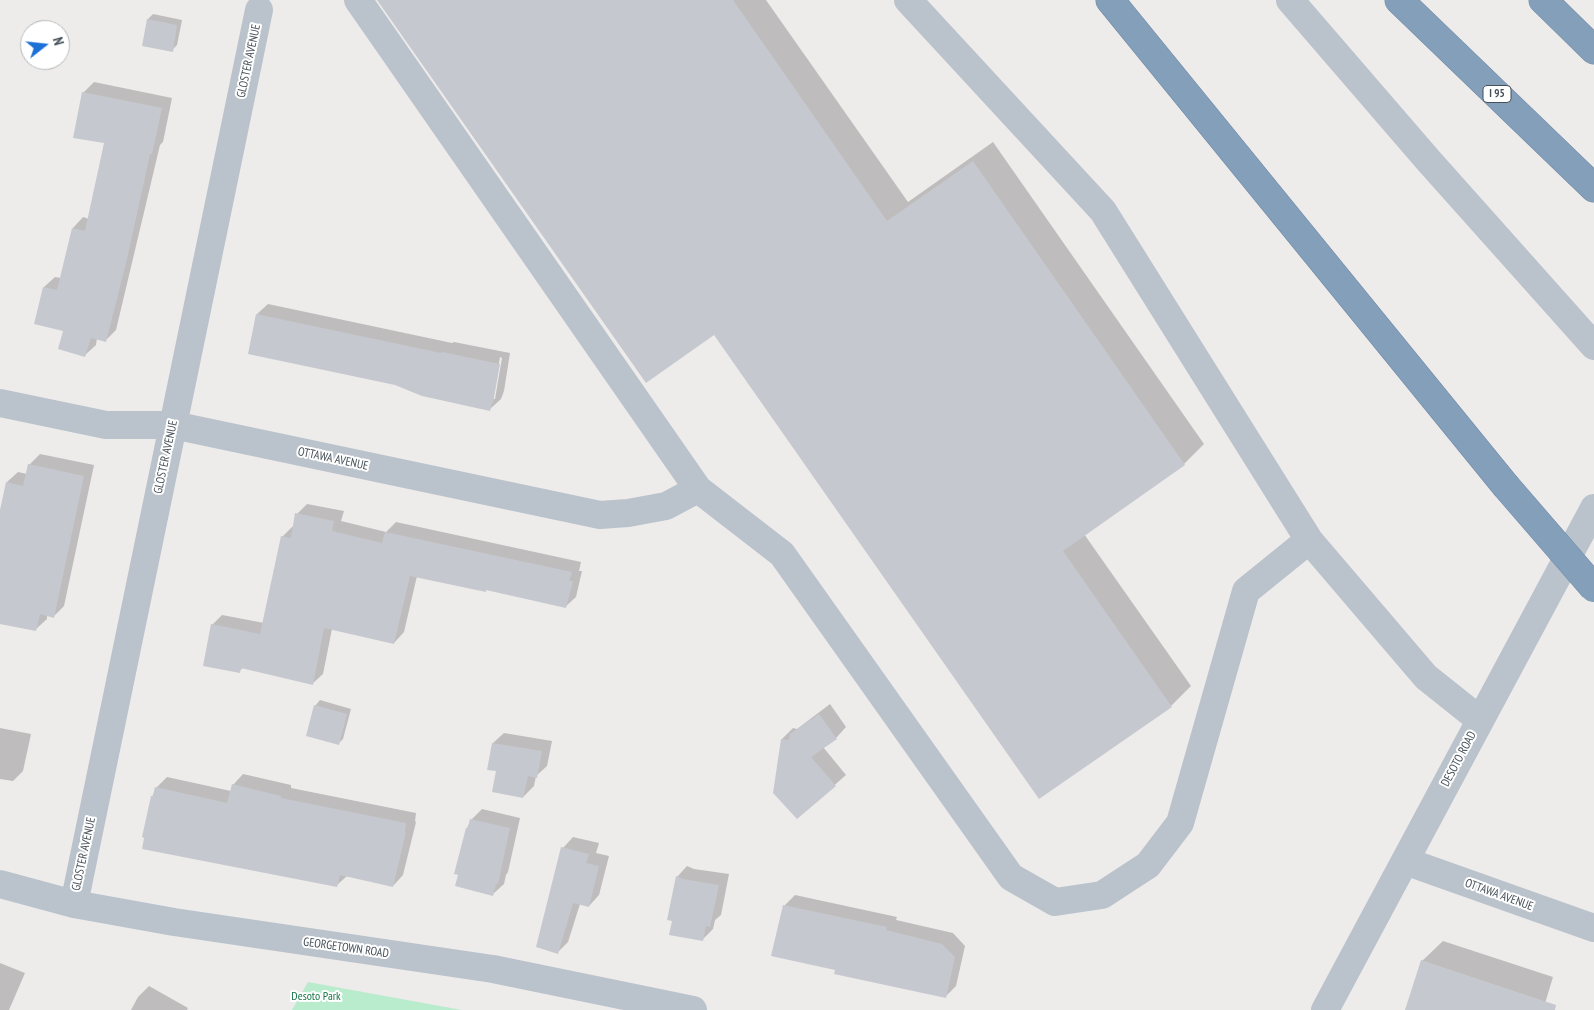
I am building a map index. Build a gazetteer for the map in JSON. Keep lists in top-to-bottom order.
{
  "streets": {
    "highway": ["I 95"],
    "street": [
      "GLOSTER AVENUE",
      "OTTAWA AVENUE",
      "DESOTO ROAD",
      "GEORGETOWN ROAD"
    ]
  },
  "crossings": [
    ["GLOSTER AVENUE", "OTTAWA AVENUE"],
    ["GLOSTER AVENUE", "GEORGETOWN ROAD"],
    ["OTTAWA AVENUE", "DESOTO ROAD"]
  ],
  "parks": ["Desoto Park"],
  "north": "right"
}
